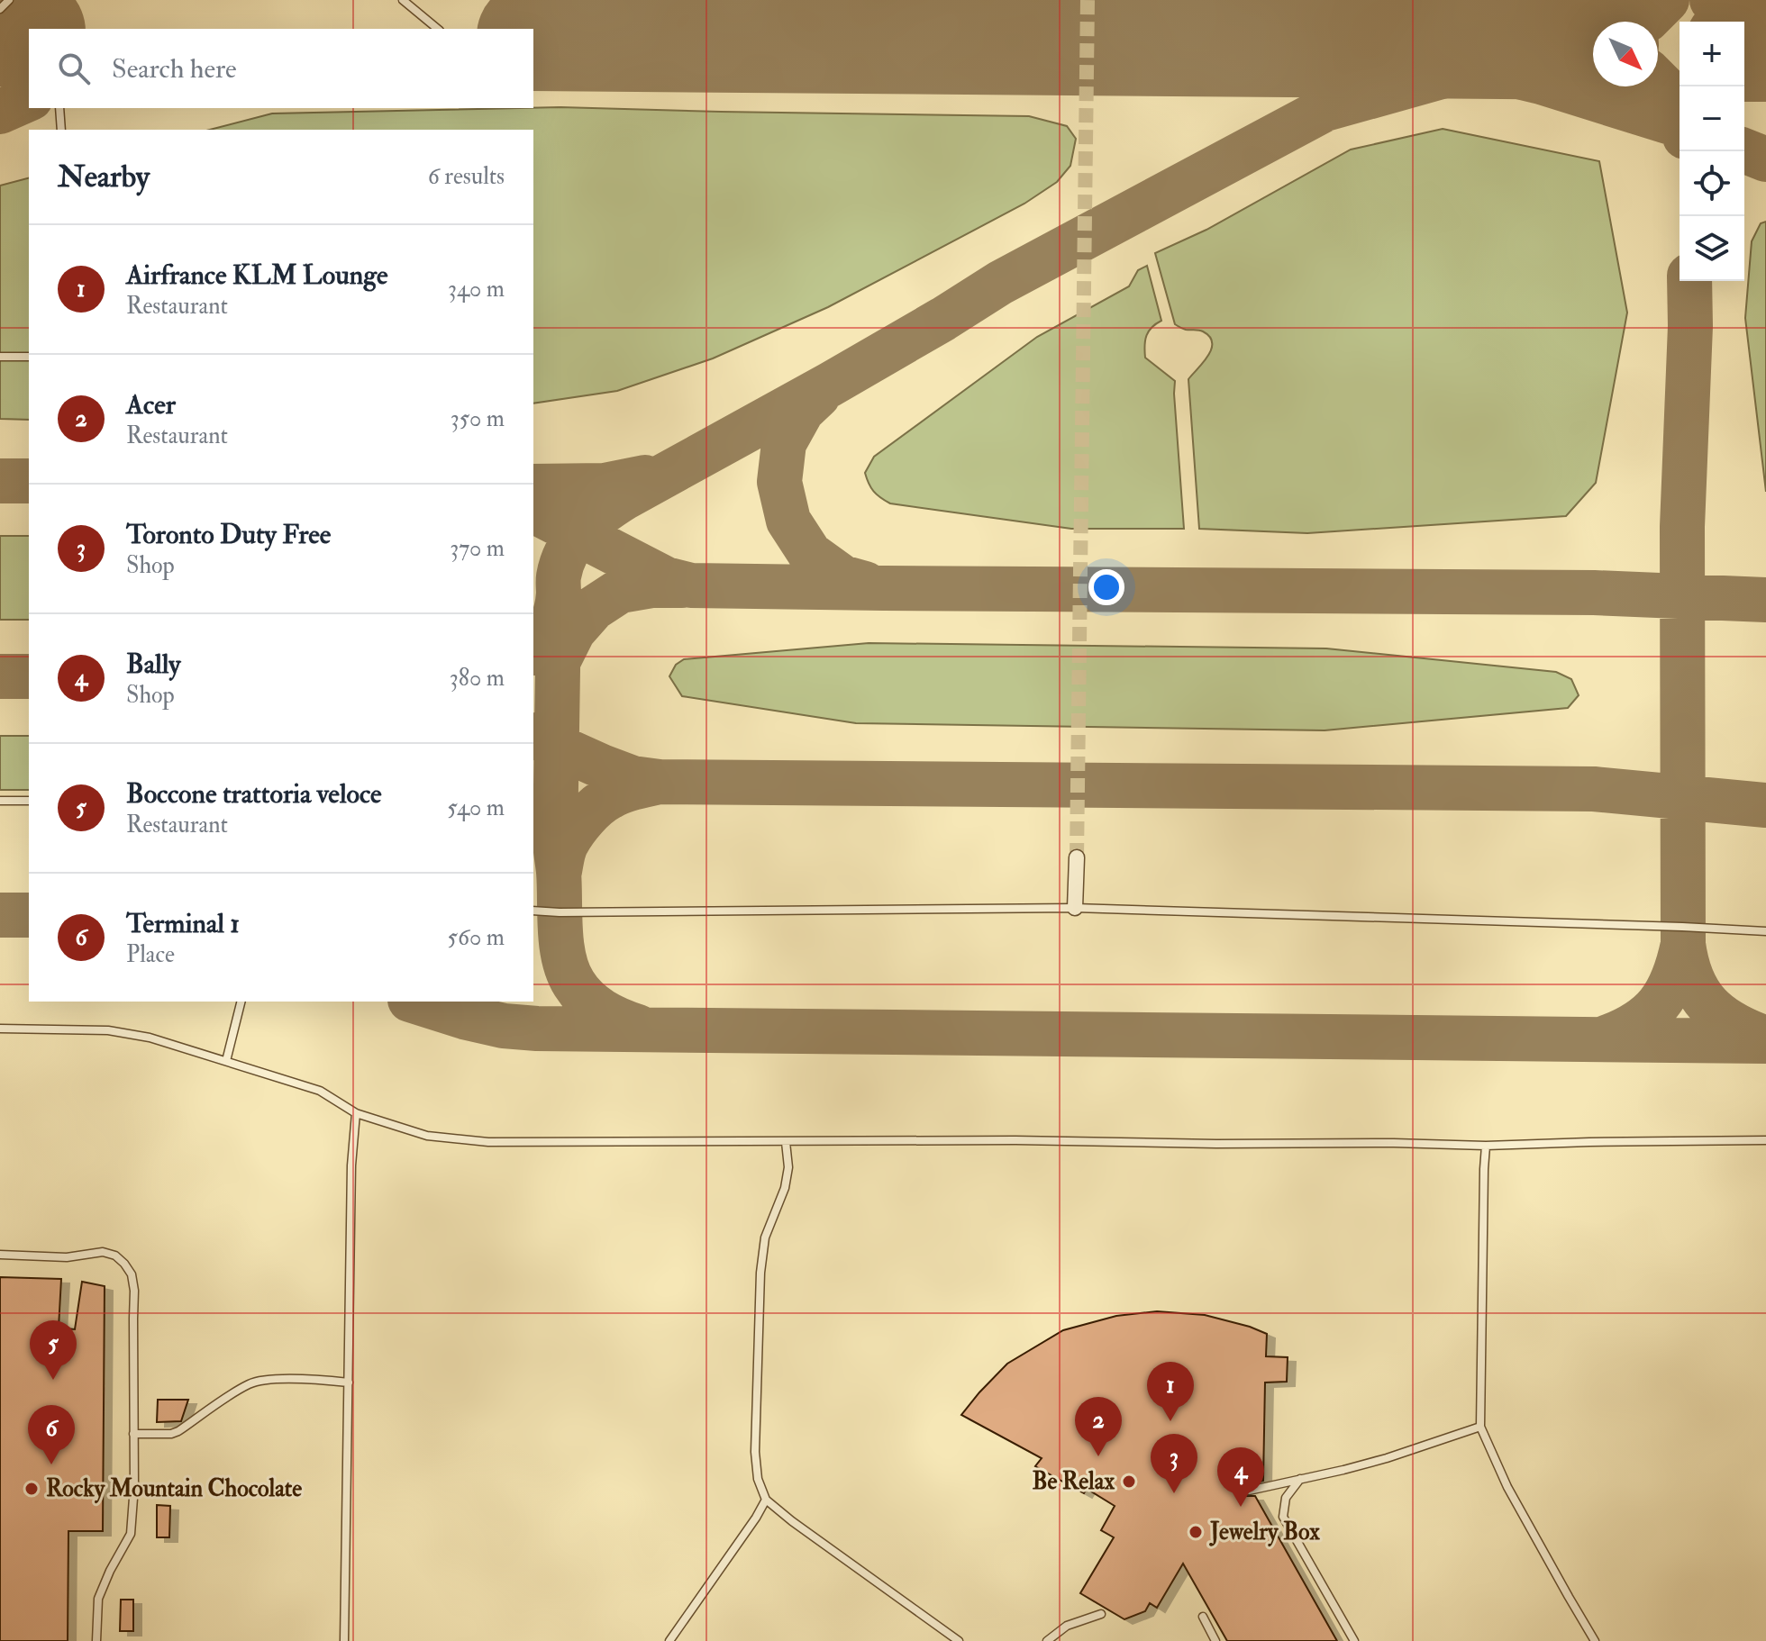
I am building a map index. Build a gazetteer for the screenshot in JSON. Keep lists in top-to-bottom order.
{
  "places": ["Be Relax", "Rocky Mountain Chocolate", "Jewelry Box"],
  "north": "bottom right",
  "page": {
    "map_buttons": ["+", "−"],
    "search": "Search here",
    "heading": ["Nearby", "6 results"],
    "list": [
      {
        "mark": "1",
        "name": "Airfrance KLM Lounge",
        "note": "Restaurant",
        "value": "340 m"
      },
      {
        "mark": "2",
        "name": "Acer",
        "note": "Restaurant",
        "value": "350 m"
      },
      {
        "mark": "3",
        "name": "Toronto Duty Free",
        "note": "Shop",
        "value": "370 m"
      },
      {
        "mark": "4",
        "name": "Bally",
        "note": "Shop",
        "value": "380 m"
      },
      {
        "mark": "5",
        "name": "Boccone trattoria veloce",
        "note": "Restaurant",
        "value": "540 m"
      },
      {
        "mark": "6",
        "name": "Terminal 1",
        "note": "Place",
        "value": "560 m"
      }
    ],
    "pins": [
      "5",
      "1",
      "2",
      "6",
      "3",
      "4"
    ]
  }
}
